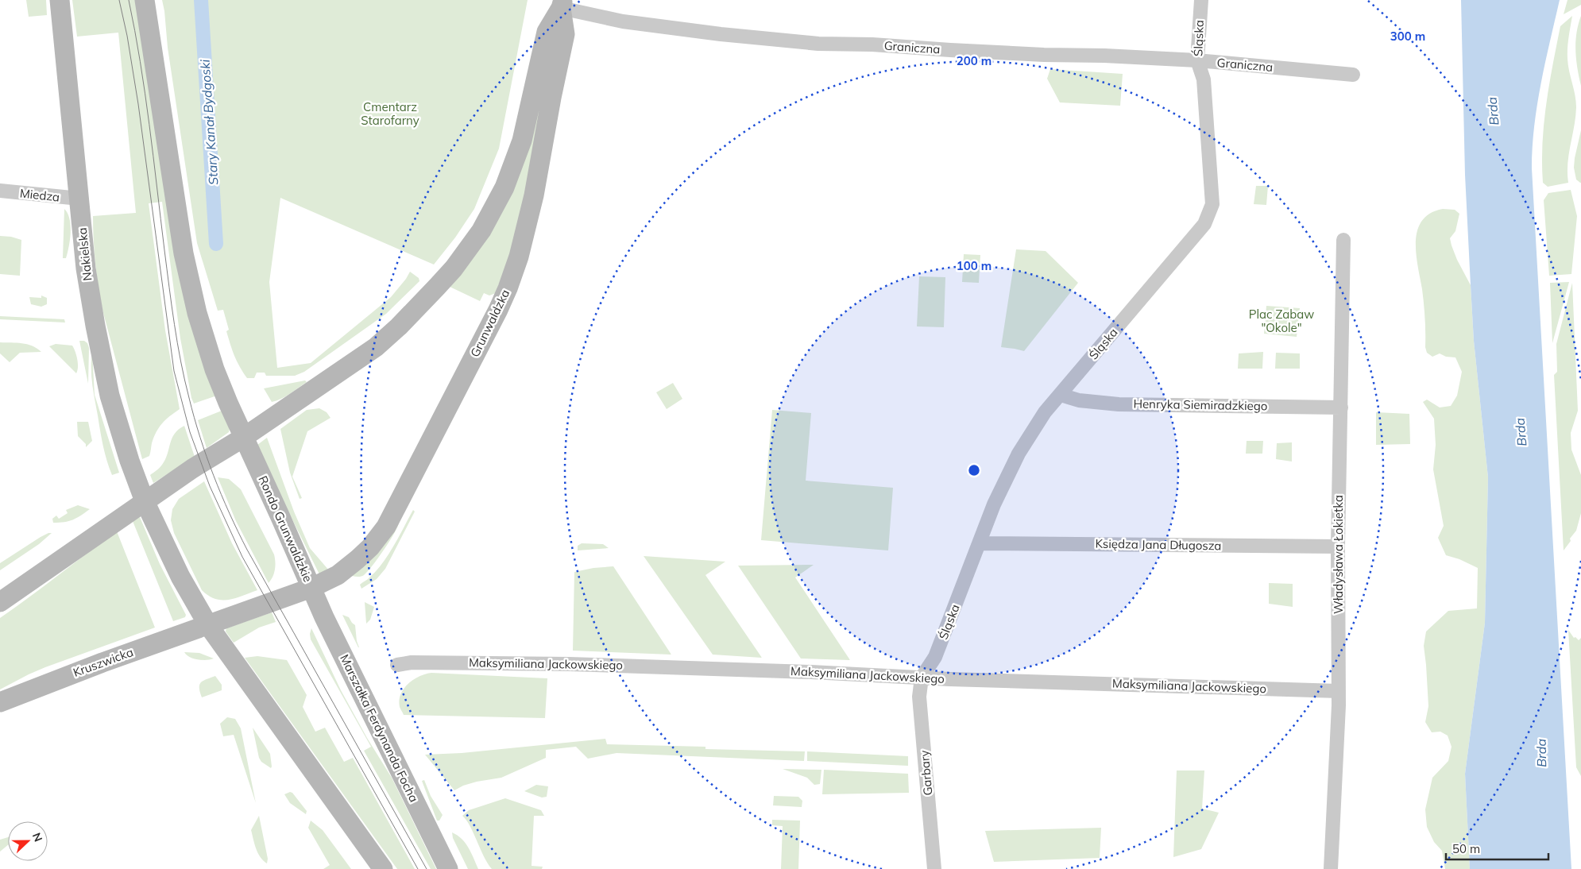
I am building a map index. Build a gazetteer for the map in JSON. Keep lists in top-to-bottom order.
{
  "streets": {
    "main road": [
      "Nakielska",
      "Grunwaldzka",
      "Rondo Grunwaldzkie",
      "Kruszwicka",
      "Marszałka Ferdynanda Focha"
    ],
    "street": [
      "Śląska",
      "Graniczna",
      "Miedza",
      "Henryka Siemiradzkiego",
      "Księdza Jana Długosza",
      "Władysława Łokietka",
      "Maksymiliana Jackowskiego",
      "Garbary"
    ]
  },
  "crossings": [
    ["Śląska", "Graniczna"],
    ["Śląska", "Henryka Siemiradzkiego"],
    ["Śląska", "Księdza Jana Długosza"],
    ["Śląska", "Maksymiliana Jackowskiego"],
    ["Śląska", "Garbary"],
    ["Graniczna", "Grunwaldzka"],
    ["Miedza", "Nakielska"],
    ["Grunwaldzka", "Rondo Grunwaldzkie"],
    ["Grunwaldzka", "Marszałka Ferdynanda Focha"],
    ["Henryka Siemiradzkiego", "Władysława Łokietka"],
    ["Rondo Grunwaldzkie", "Kruszwicka"],
    ["Rondo Grunwaldzkie", "Marszałka Ferdynanda Focha"],
    ["Księdza Jana Długosza", "Władysława Łokietka"],
    ["Władysława Łokietka", "Maksymiliana Jackowskiego"],
    ["Maksymiliana Jackowskiego", "Garbary"]
  ],
  "water": ["Brda", "Stary Kanał Bydgoski"],
  "parks": ["Cmentarz Starofarny", "Plac Zabaw \"Okole\""],
  "scale_bar": "50 m",
  "north": "right",
  "rings": ["300 m", "200 m", "100 m"]
}
